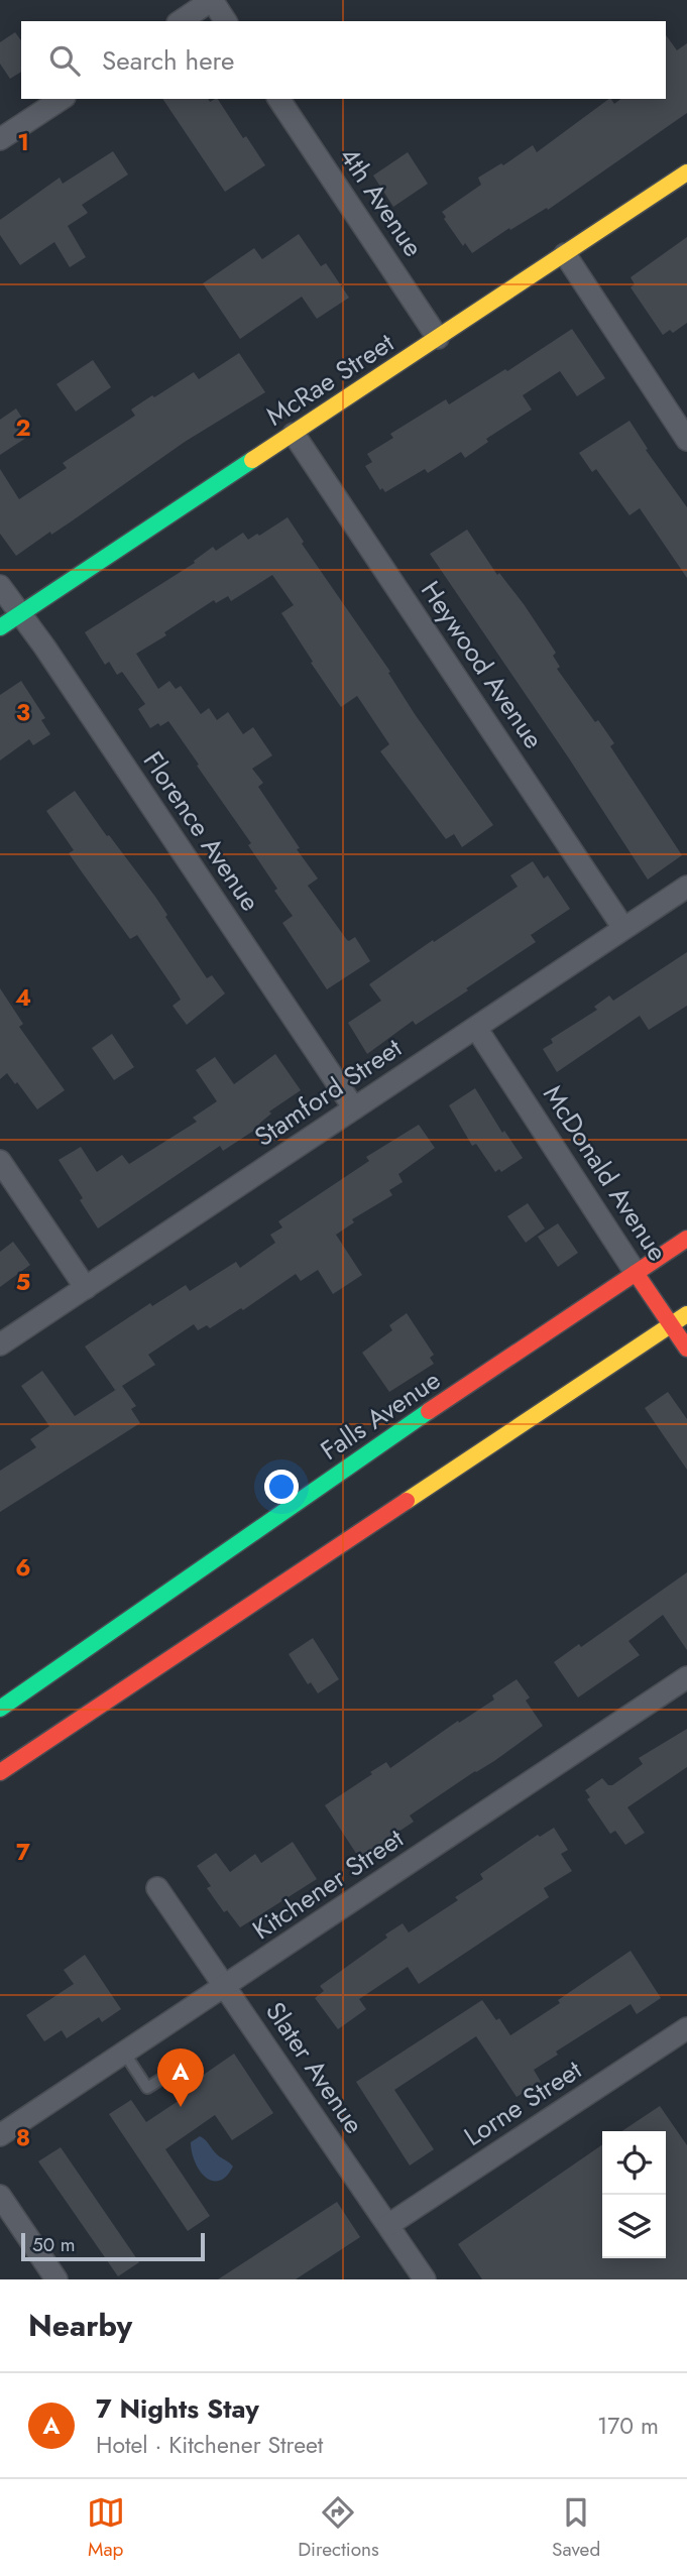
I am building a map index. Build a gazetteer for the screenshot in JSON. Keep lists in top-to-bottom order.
{
  "streets": {
    "main road": ["McRae Street", "McDonald Avenue", "Falls Avenue"],
    "street": [
      "4th Avenue",
      "Heywood Avenue",
      "Florence Avenue",
      "Stamford Street",
      "Kitchener Street",
      "Slater Avenue",
      "Lorne Street"
    ]
  },
  "crossings": [
    ["4th Avenue", "McRae Street"],
    ["McRae Street", "Heywood Avenue"],
    ["McRae Street", "Florence Avenue"],
    ["Heywood Avenue", "Stamford Street"],
    ["Florence Avenue", "Stamford Street"],
    ["Stamford Street", "McDonald Avenue"],
    ["McDonald Avenue", "Falls Avenue"],
    ["Kitchener Street", "Slater Avenue"],
    ["Slater Avenue", "Lorne Street"]
  ],
  "scale_bar": "50 m",
  "page": {
    "search": "Search here",
    "pins": "A",
    "scale": "50 m",
    "heading": "Nearby",
    "list": [
      {
        "mark": "A",
        "name": "7 Nights Stay",
        "note": "Hotel · Kitchener Street",
        "value": "170 m"
      }
    ],
    "nav": ["Map", "Directions", "Saved"]
  },
  "grid": {
    "rows": [
      "1",
      "2",
      "3",
      "4",
      "5",
      "6",
      "7",
      "8"
    ]
  }
}
